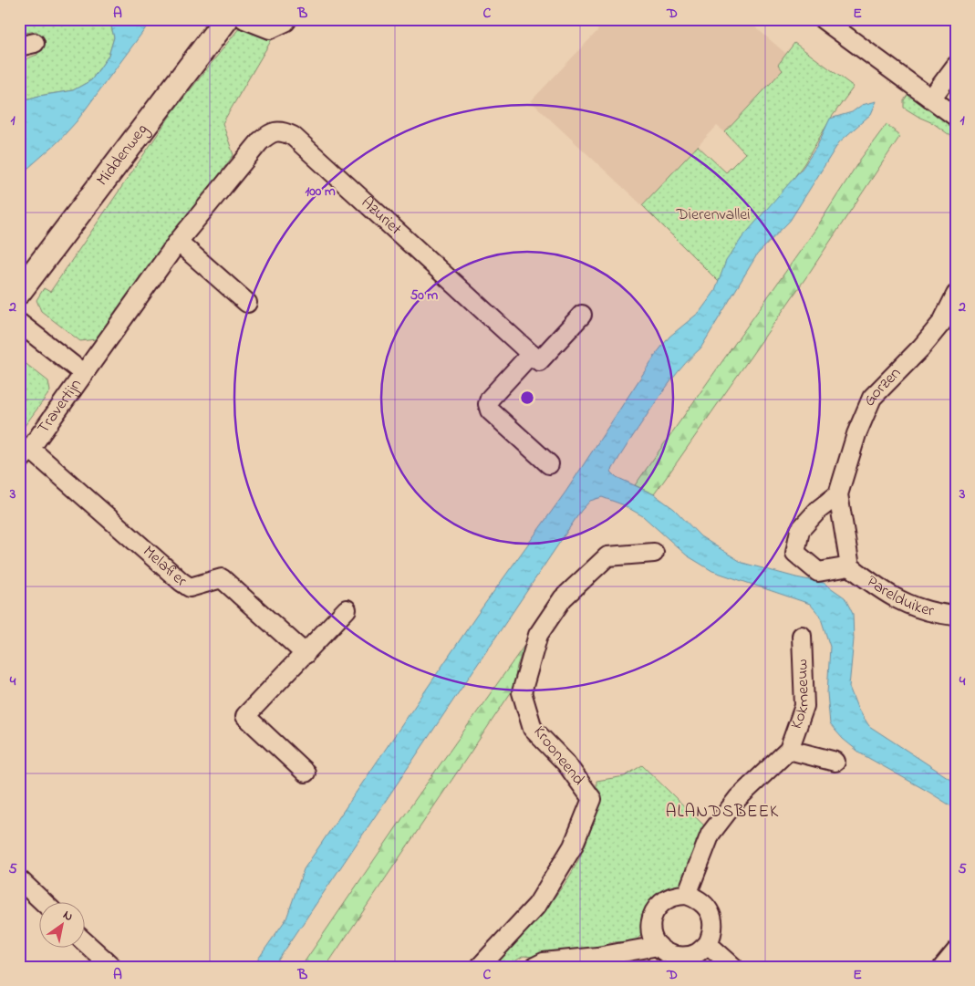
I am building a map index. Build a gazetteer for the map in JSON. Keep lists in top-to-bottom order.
{
  "streets": {
    "main road": ["Middenweg"],
    "street": [
      "Azuriet",
      "Gorzen",
      "Travertijn",
      "Melafier",
      "Parelduiker",
      "Kokmeeuw",
      "Krooneend"
    ]
  },
  "crossings": [
    ["Azuriet", "Travertijn"],
    ["Gorzen", "Parelduiker"],
    ["Travertijn", "Melafier"]
  ],
  "districts": ["ALANDSBEEK"],
  "parks": ["Dierenvallei"],
  "north": "top right",
  "grid": {
    "columns": [
      "A",
      "B",
      "C",
      "D",
      "E"
    ],
    "rows": [
      "1",
      "2",
      "3",
      "4",
      "5"
    ]
  },
  "rings": ["100 m", "50 m"]
}
